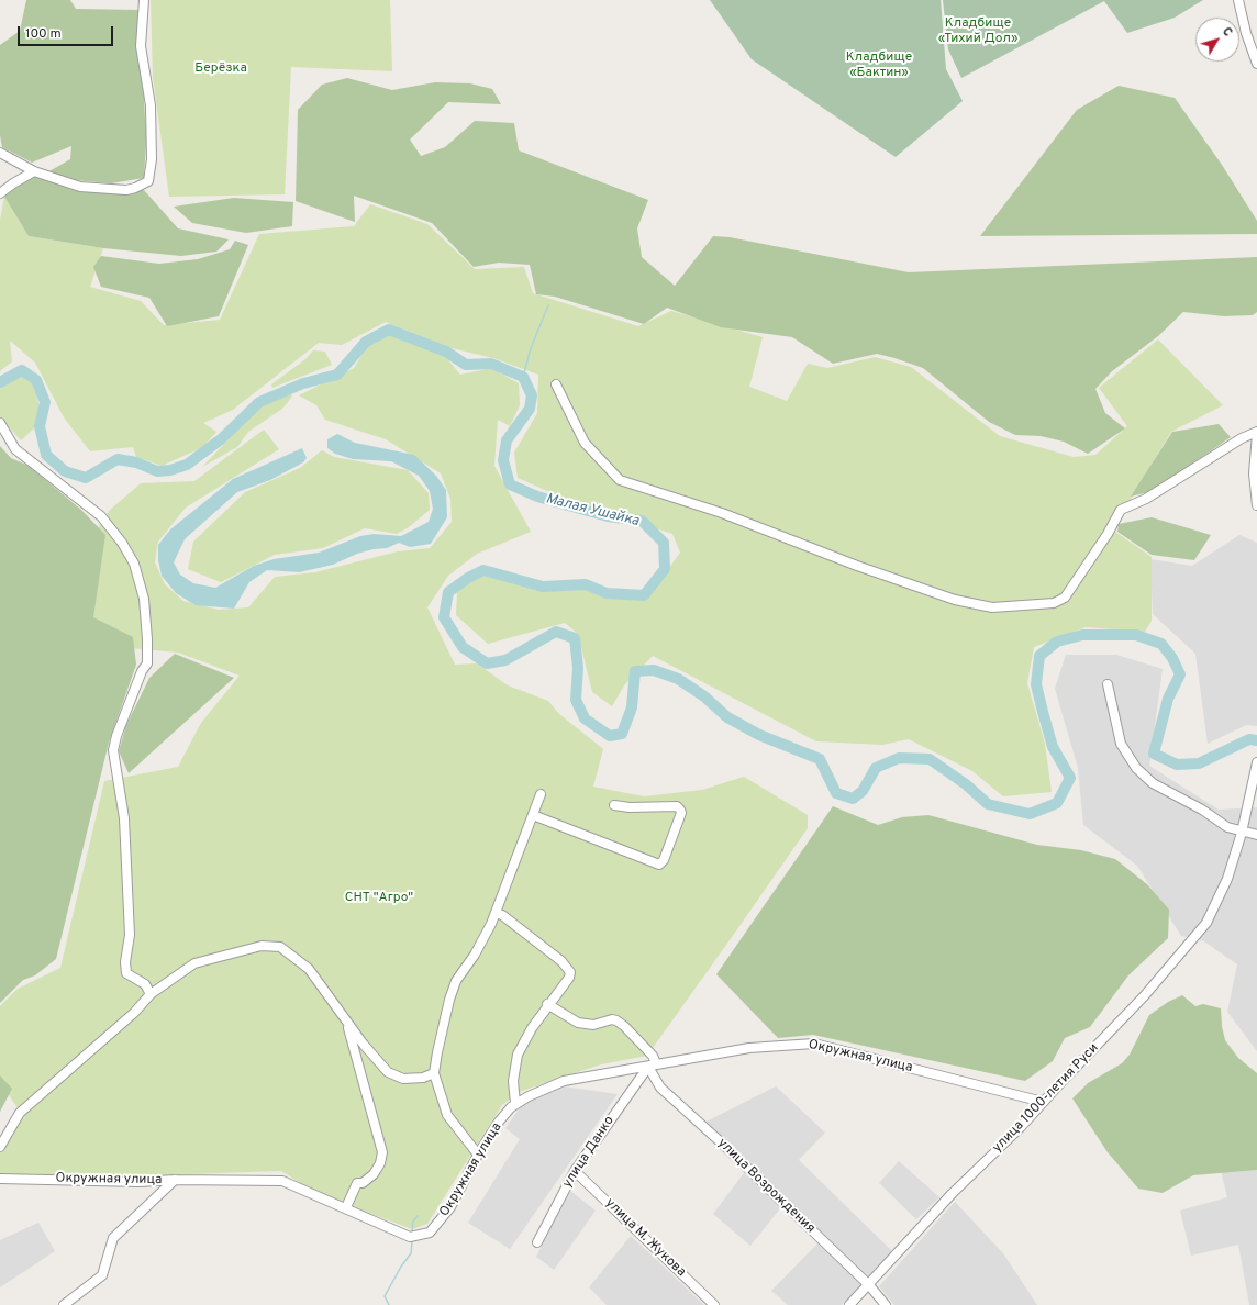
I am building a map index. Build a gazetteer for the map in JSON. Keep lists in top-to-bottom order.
{
  "streets": {
    "street": [
      "Окружная улица",
      "улица 1000-летия Руси",
      "улица Данко",
      "улица Возрождения",
      "улица М. Жукова"
    ]
  },
  "crossings": [
    ["Окружная улица", "улица 1000-летия Руси"],
    ["Окружная улица", "улица Данко"],
    ["Окружная улица", "улица Возрождения"],
    ["улица 1000-летия Руси", "улица Возрождения"],
    ["улица Данко", "улица Возрождения"],
    ["улица Данко", "улица М. Жукова"]
  ],
  "water": ["Малая Ушайка"],
  "parks": [
    "Кладбище «Тихий Дол»",
    "Кладбище «Бактин»",
    "Берёзка",
    "СНТ \"Агро\""
  ],
  "scale_bar": "100 m",
  "north": "top right"
}
